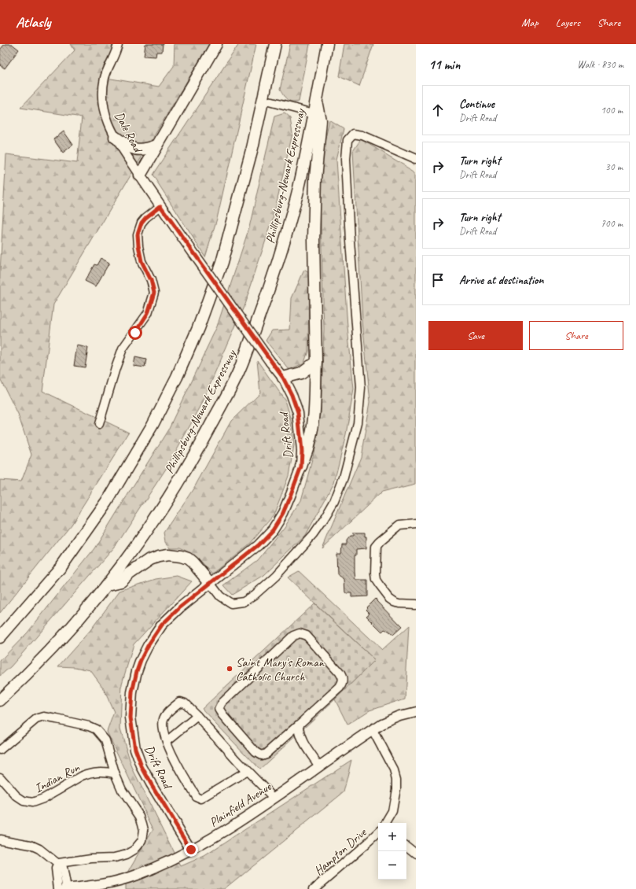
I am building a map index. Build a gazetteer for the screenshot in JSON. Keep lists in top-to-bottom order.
{
  "streets": {
    "highway": ["Phillipsburg-Newark Expressway"],
    "main road": ["Dale Road", "Drift Road", "Plainfield Avenue"],
    "street": ["Indian Run", "Hampton Drive"]
  },
  "crossings": [
    ["Dale Road", "Drift Road"],
    ["Drift Road", "Plainfield Avenue"]
  ],
  "places": ["Saint Mary's Roman Catholic Church"],
  "page": {
    "header": "Atlasly",
    "nav": ["Map", "Layers", "Share"],
    "heading": ["11 min", "Walk · 830 m"],
    "list": [
      ["Continue", "Drift Road", "100 m"],
      ["Turn right", "Drift Road", "30 m"],
      ["Turn right", "Drift Road", "700 m"],
      "Arrive at destination"
    ],
    "buttons": ["Save", "Share"],
    "map_buttons": ["+", "−"]
  }
}
